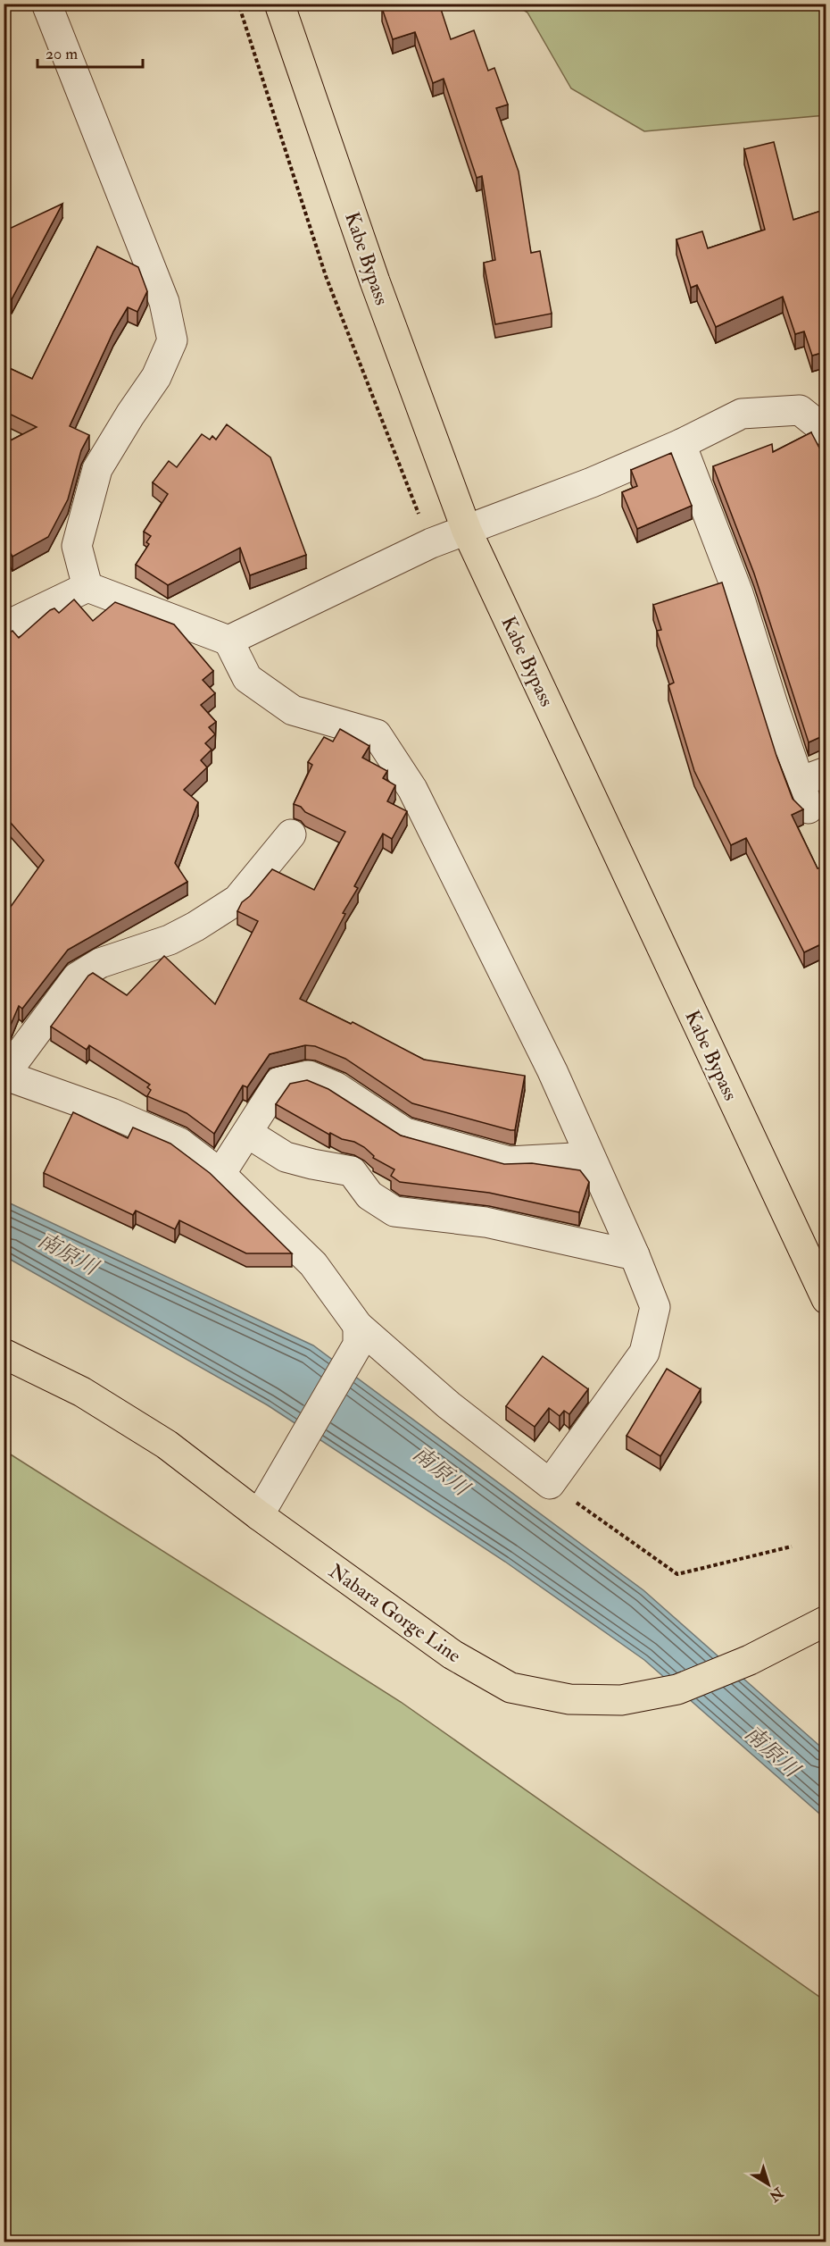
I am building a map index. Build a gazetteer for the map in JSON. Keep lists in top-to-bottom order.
{
  "streets": {
    "main road": ["Kabe Bypass", "Nabara Gorge Line"]
  },
  "water": ["南原川"],
  "scale_bar": "20 m",
  "north": "bottom right"
}
